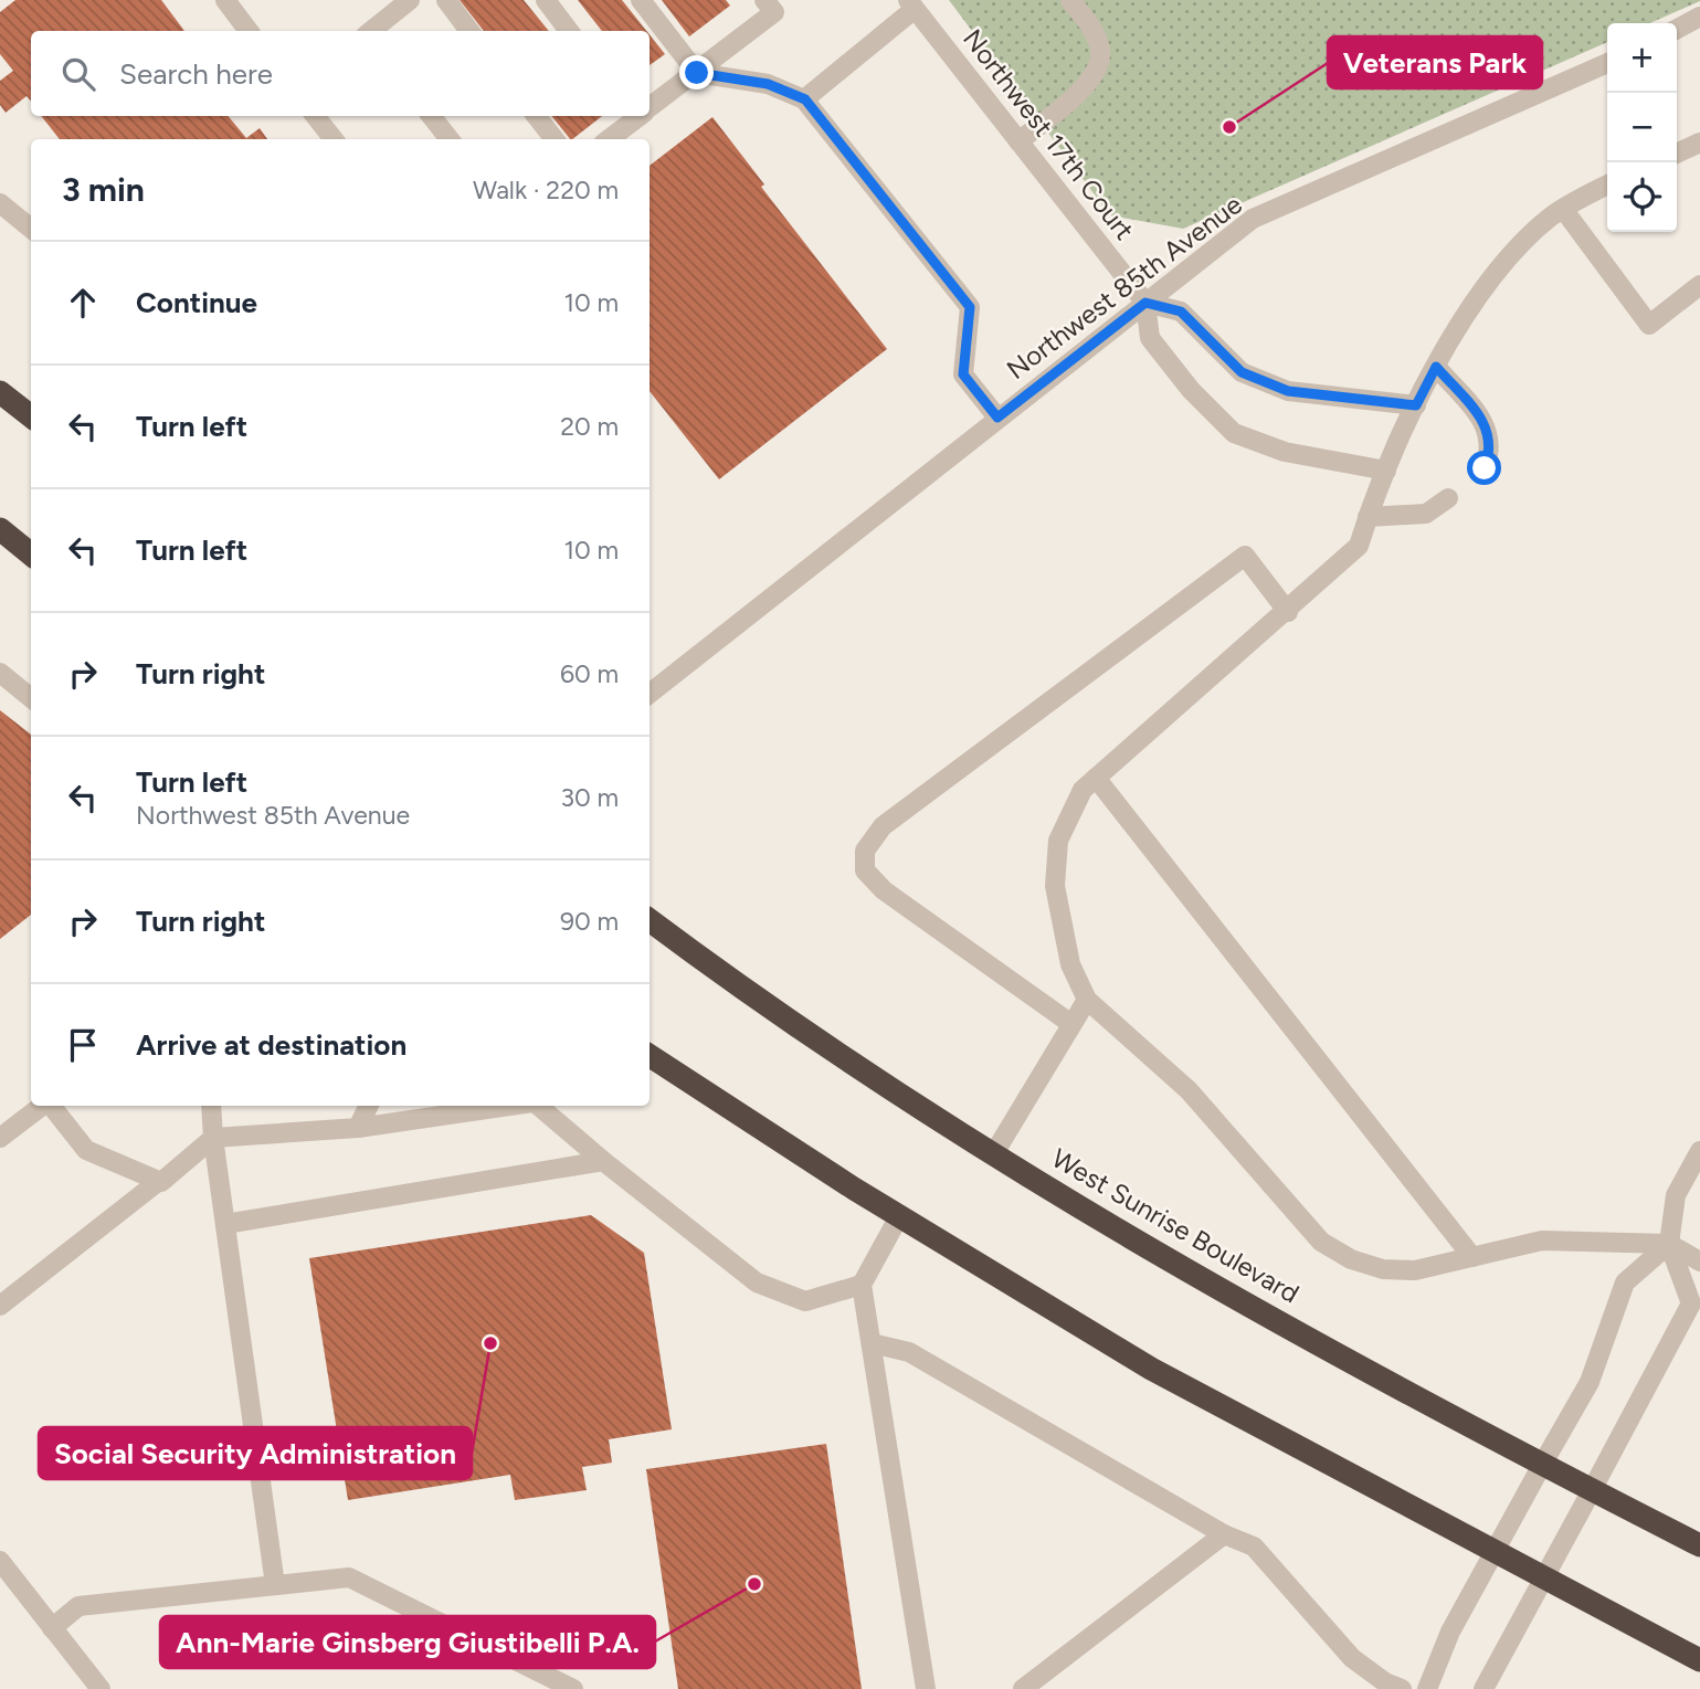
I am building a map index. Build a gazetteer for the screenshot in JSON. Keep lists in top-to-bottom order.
{
  "streets": {
    "highway": ["West Sunrise Boulevard"],
    "street": ["Northwest 17th Court", "Northwest 85th Avenue"]
  },
  "crossings": [
    ["Northwest 17th Court", "Northwest 85th Avenue"]
  ],
  "places": ["Veterans Park", "Social Security Administration", "Ann-Marie Ginsberg Giustibelli P.A."],
  "page": {
    "map_buttons": ["+", "−"],
    "search": "Search here",
    "heading": ["3 min", "Walk · 220 m"],
    "list": [
      ["Continue", "10 m"],
      ["Turn left", "20 m"],
      ["Turn left", "10 m"],
      ["Turn right", "60 m"],
      ["Turn left", "Northwest 85th Avenue", "30 m"],
      ["Turn right", "90 m"],
      "Arrive at destination"
    ]
  }
}
